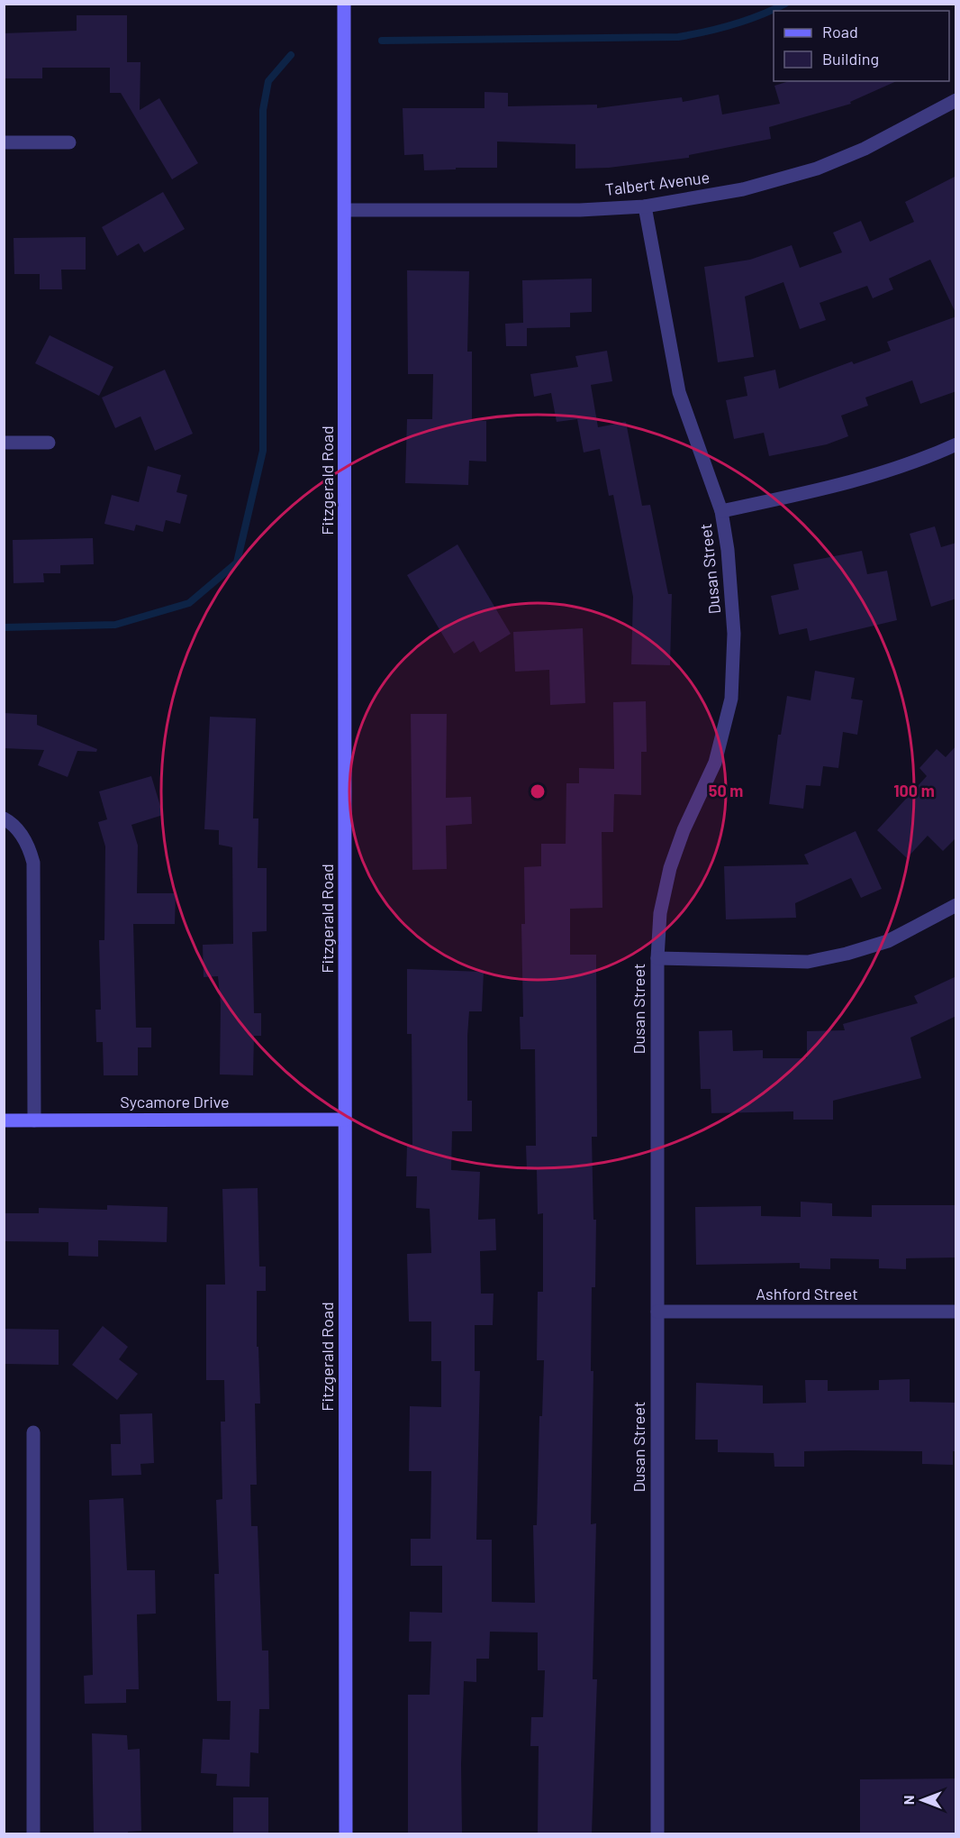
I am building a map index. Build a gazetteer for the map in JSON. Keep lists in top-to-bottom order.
{
  "streets": {
    "main road": ["Fitzgerald Road", "Sycamore Drive"],
    "street": ["Talbert Avenue", "Dusan Street", "Ashford Street"]
  },
  "crossings": [
    ["Talbert Avenue", "Fitzgerald Road"],
    ["Talbert Avenue", "Dusan Street"],
    ["Fitzgerald Road", "Sycamore Drive"],
    ["Dusan Street", "Ashford Street"]
  ],
  "legend": ["Road", "Building"],
  "north": "left",
  "rings": ["50 m", "100 m"]
}
